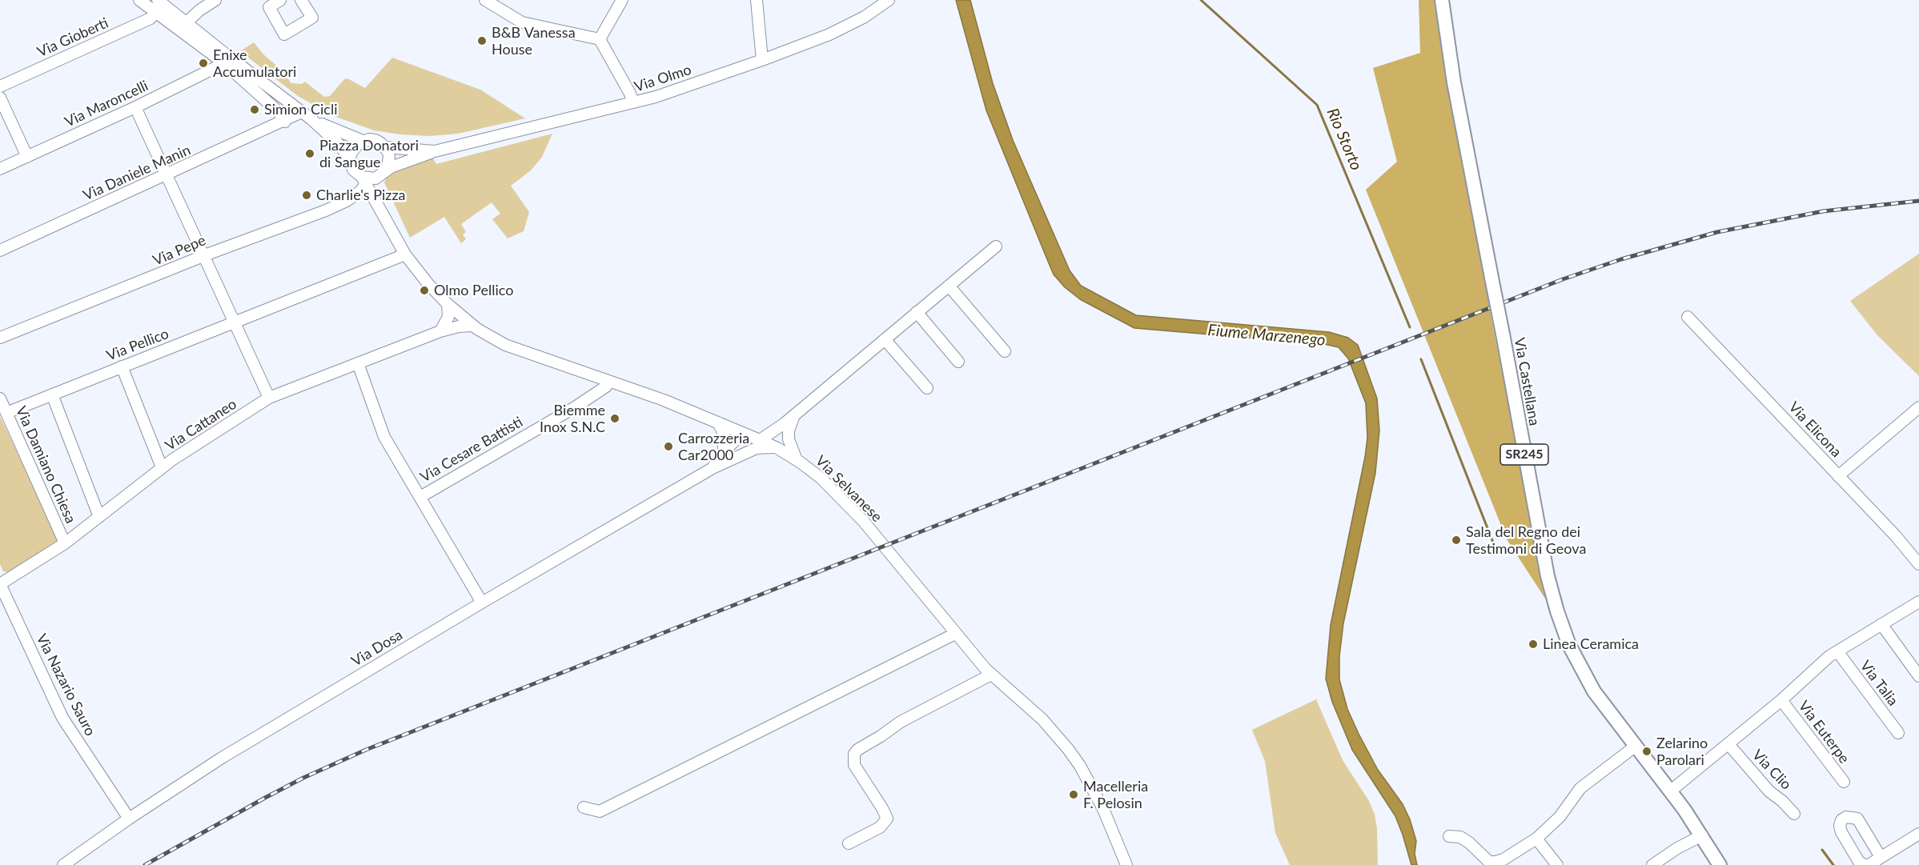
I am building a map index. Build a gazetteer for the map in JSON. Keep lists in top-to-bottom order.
{
  "streets": {
    "main road": ["Via Castellana", "SR245"],
    "street": [
      "Via Gioberti",
      "Via Olmo",
      "Via Maroncelli",
      "Via Daniele Manin",
      "Via Pepe",
      "Via Pellico",
      "Via Cattaneo",
      "Via Elicona",
      "Via Cesare Battisti",
      "Via Damiano Chiesa",
      "Via Selvanese",
      "Via Dosa",
      "Via Talia",
      "Via Nazario Sauro",
      "Via Euterpe",
      "Via Clio"
    ]
  },
  "crossings": [
    ["Via Gioberti", "Via Olmo"],
    ["Via Olmo", "Via Maroncelli"],
    ["Via Olmo", "Via Daniele Manin"],
    ["Via Olmo", "Via Pepe"],
    ["Via Olmo", "Via Selvanese"],
    ["Via Pepe", "Via Selvanese"],
    ["Via Pellico", "Via Damiano Chiesa"],
    ["Via Pellico", "Via Selvanese"],
    ["Via Cattaneo", "Via Cesare Battisti"],
    ["Via Cattaneo", "Via Damiano Chiesa"],
    ["Via Cattaneo", "Via Selvanese"],
    ["Via Cattaneo", "Via Nazario Sauro"],
    ["Via Cesare Battisti", "Via Selvanese"],
    ["Via Cesare Battisti", "Via Dosa"],
    ["Via Selvanese", "Via Dosa"],
    ["Via Dosa", "Via Nazario Sauro"]
  ],
  "water": ["Rio Storto", "Fiume Marzenego"],
  "places": [
    "B&B Vanessa House",
    "Enixe Accumulatori",
    "Simion Cicli",
    "Piazza Donatori di Sangue",
    "Charlie's Pizza",
    "Olmo Pellico",
    "Biemme Inox S.N.C",
    "Carrozzeria Car2000",
    "Sala del Regno dei Testimoni di Geova",
    "Linea Ceramica",
    "Zelarino Parolari",
    "Macelleria F. Pelosin"
  ]
}
